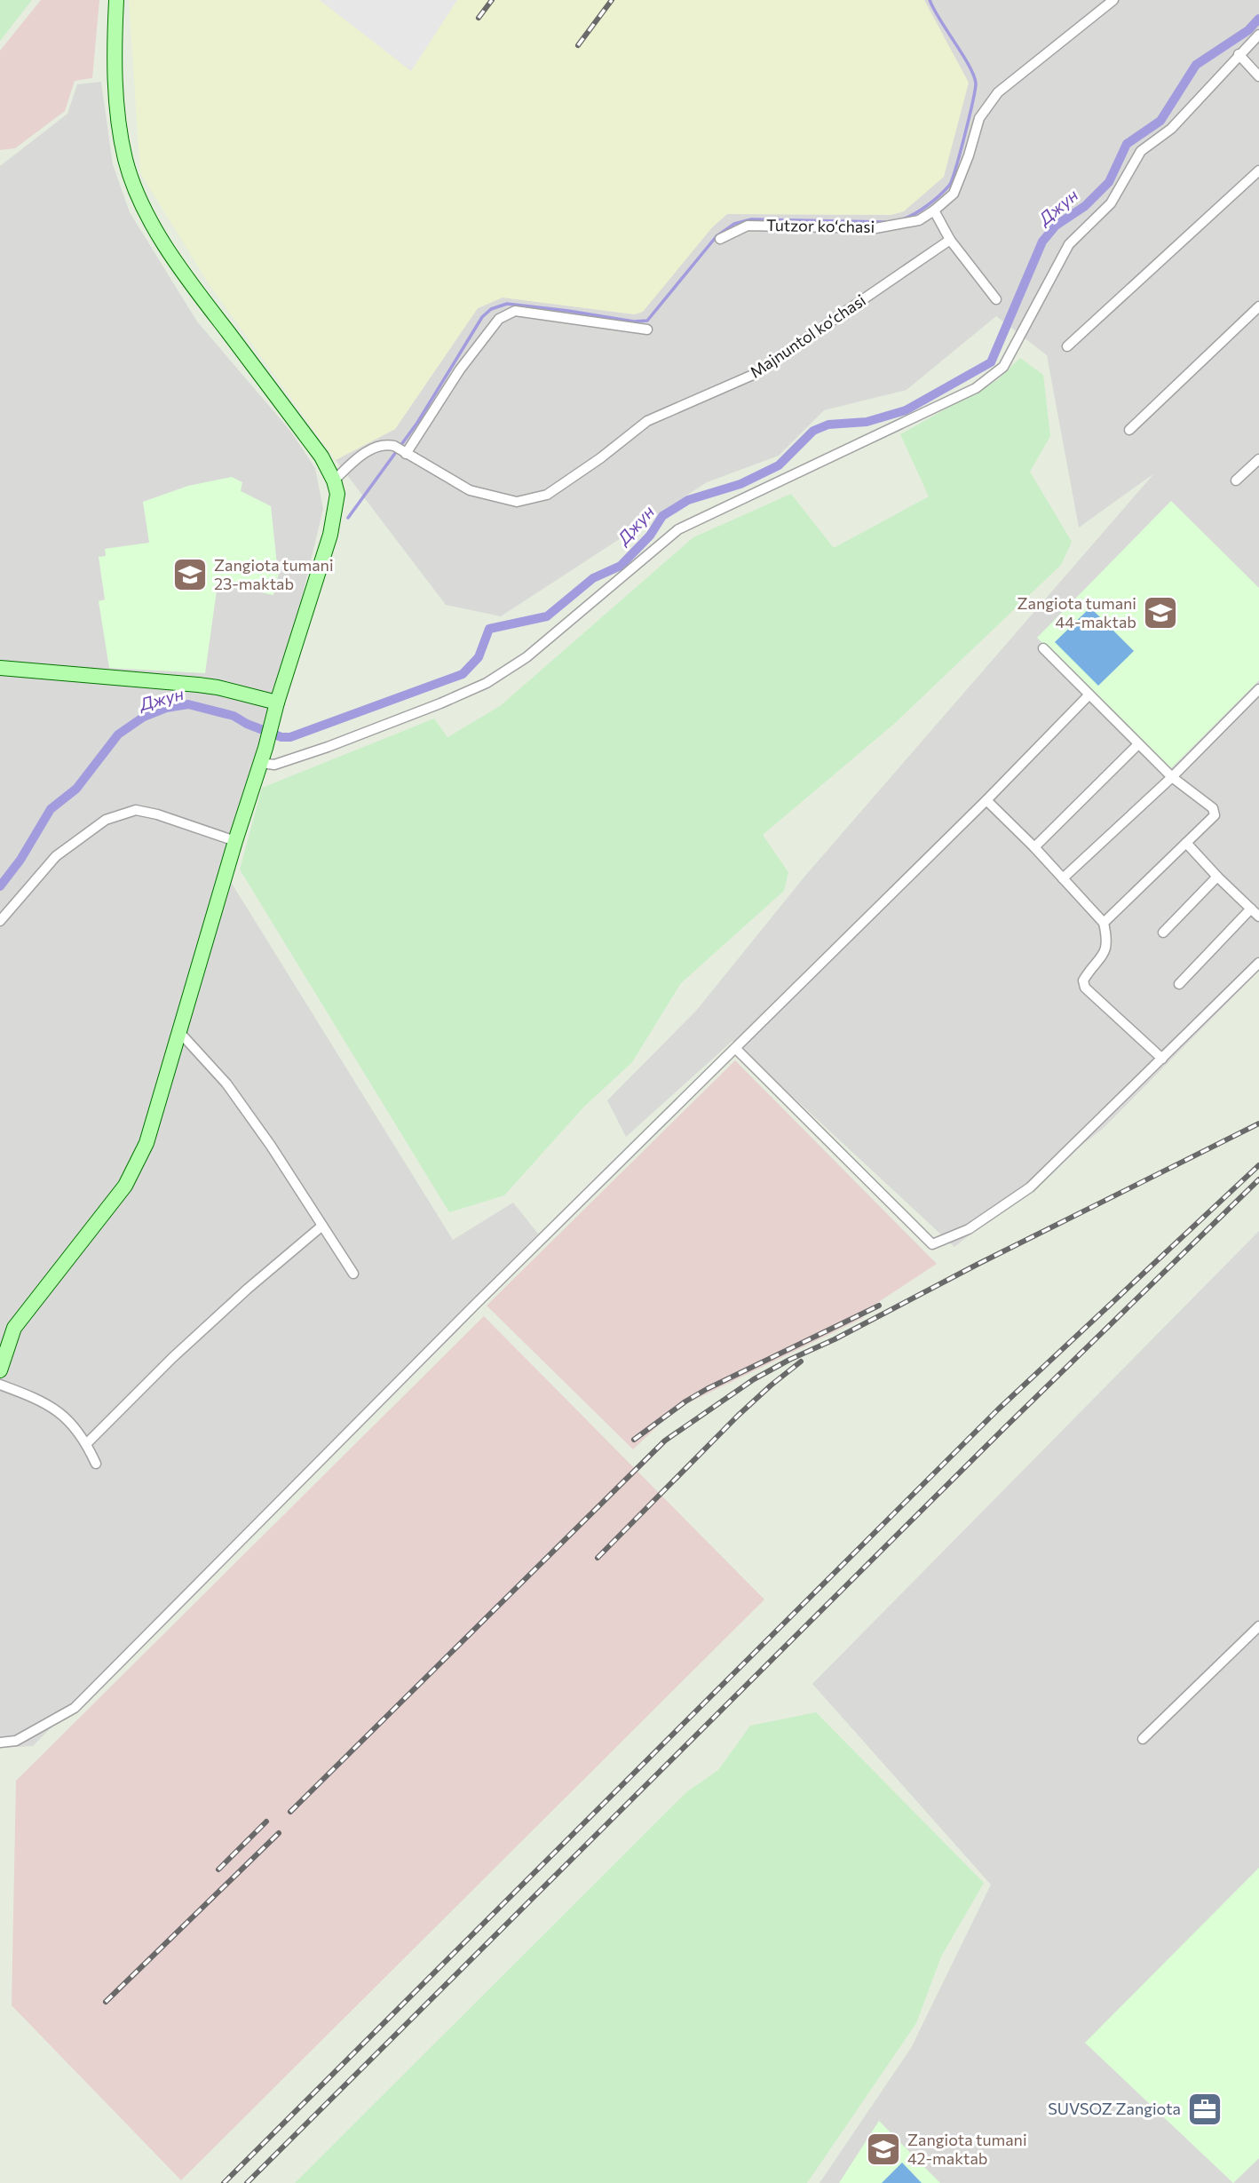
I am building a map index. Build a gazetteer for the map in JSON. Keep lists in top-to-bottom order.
{
  "streets": {
    "street": ["Tutzor ko‘chasi", "Majnuntol ko‘chasi"]
  },
  "water": ["Джун"],
  "places": {
    "school or university": ["Zangiota tumani 23-maktab", "Zangiota tumani 44-maktab", "Zangiota tumani 42-maktab"],
    "office": ["SUVSOZ Zangiota"]
  }
}
